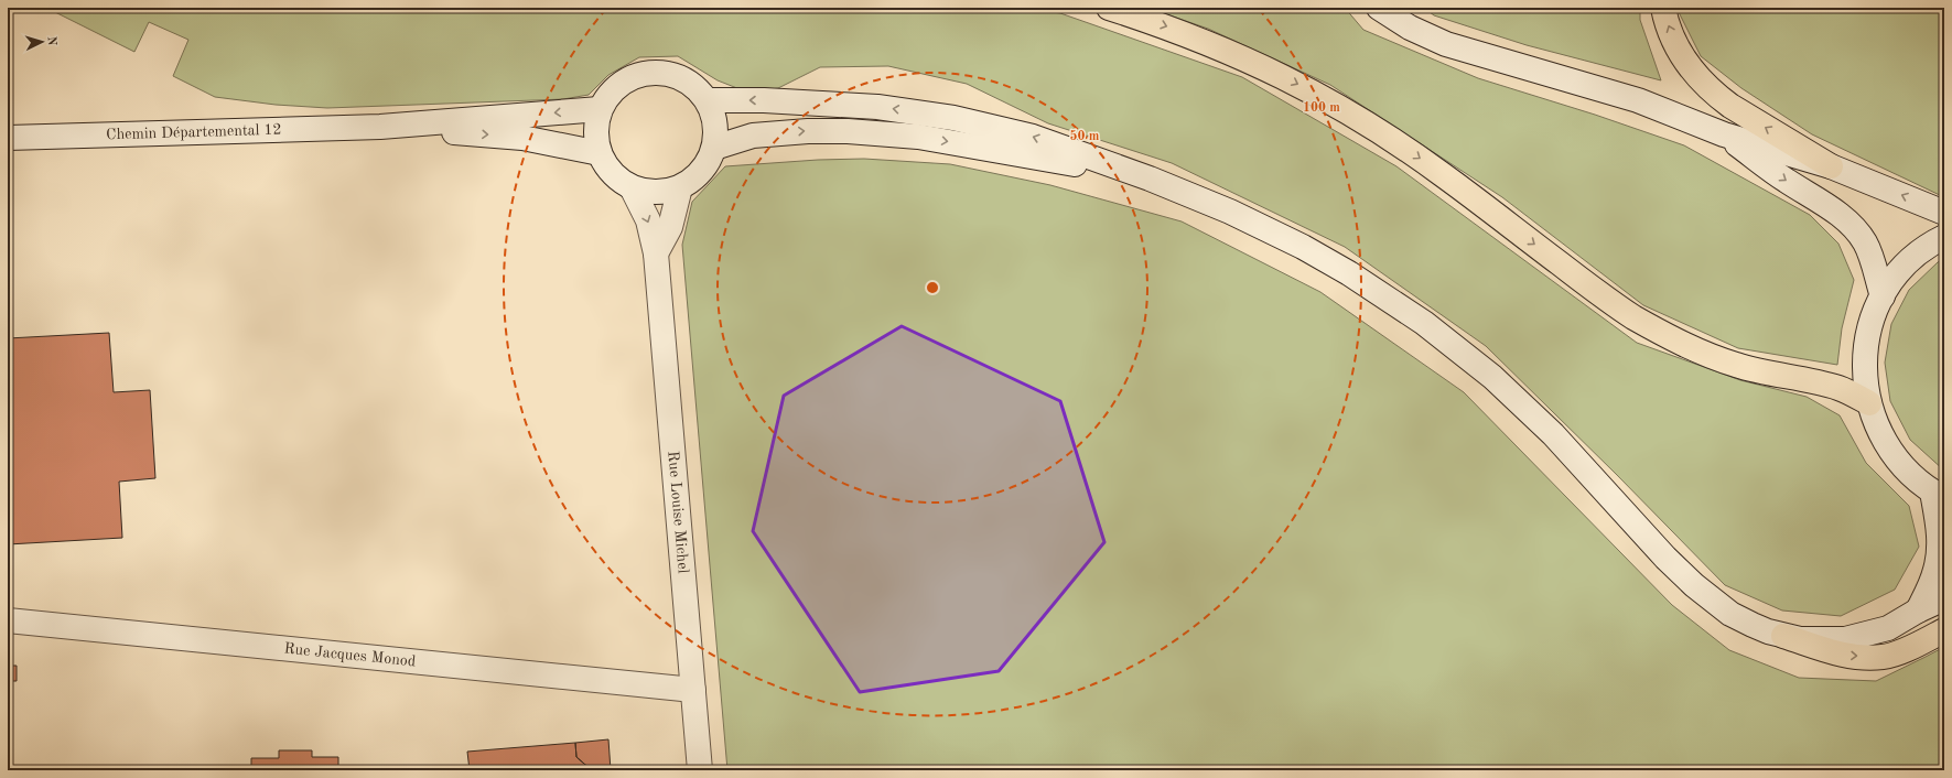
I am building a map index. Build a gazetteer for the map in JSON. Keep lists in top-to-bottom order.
{
  "streets": {
    "main road": ["Chemin Départemental 12", "Rue Louise Michel", "Rue Jacques Monod"]
  },
  "crossings": [
    ["Rue Louise Michel", "Rue Jacques Monod"]
  ],
  "north": "right",
  "rings": ["100 m", "50 m"]
}
